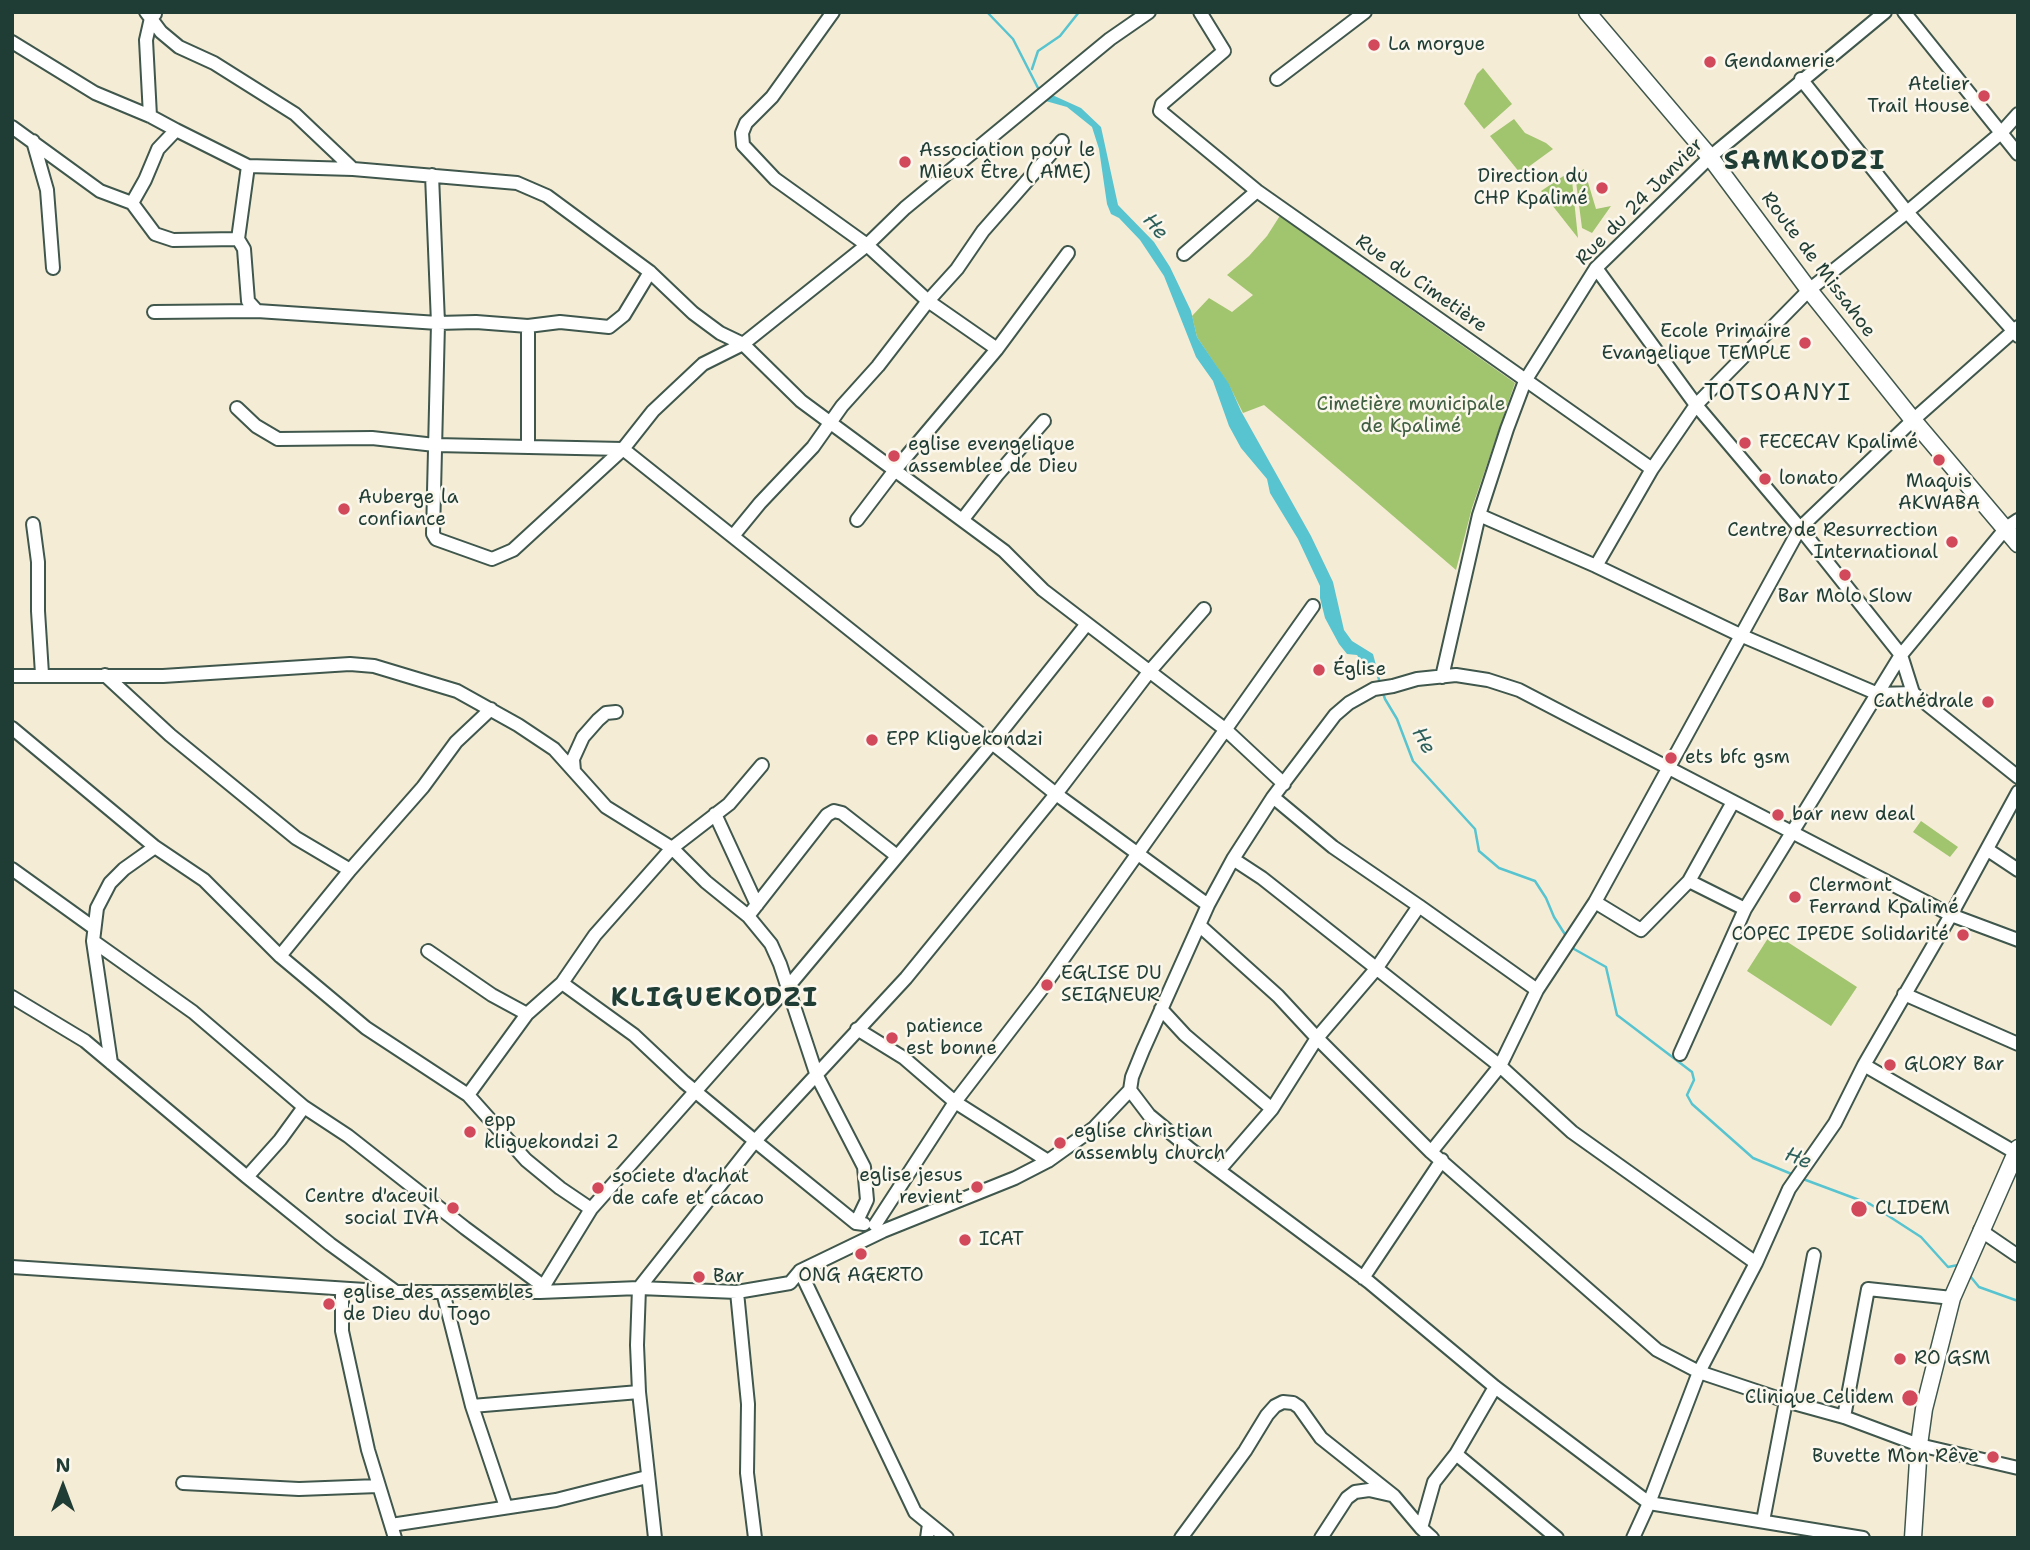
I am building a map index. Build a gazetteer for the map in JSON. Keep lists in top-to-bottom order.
{
  "streets": {
    "main road": ["Route de Missahoe"],
    "street": ["Rue du 24 Janvier", "Rue du Cimetière"]
  },
  "crossings": [
    ["Rue du 24 Janvier", "Route de Missahoe"],
    ["Rue du 24 Janvier", "Rue du Cimetière"]
  ],
  "districts": ["SAMKODZI", "TOTSOANYI", "KLIGUEKODZI"],
  "water": ["He"],
  "parks": ["Cimetière municipale de Kpalimé"],
  "places": [
    "La morgue",
    "Gendamerie",
    "Atelier Trail House",
    "Association pour le Mieux Être ( AME)",
    "Direction du CHP Kpalimé",
    "Ecole Primaire Evangelique TEMPLE",
    "FECECAV Kpalimé",
    "eglise evengelique assemblee de Dieu",
    "Maquis AKWABA",
    "lonato",
    "Auberge la confiance",
    "Centre de Resurrection International",
    "Bar Molo Slow",
    "Église",
    "Cathédrale",
    "EPP Kliguekondzi",
    "ets bfc gsm",
    "bar new deal",
    "Clermont Ferrand Kpalimé",
    "COPEC IPEDE Solidarité",
    "EGLISE DU SEIGNEUR",
    "patience est bonne",
    "GLORY Bar",
    "epp kliguekondzi 2",
    "eglise christian assembly church",
    "eglise jesus revient",
    "societe d'achat de cafe et cacao",
    "Centre d'aceuil social IVA",
    "CLIDEM",
    "ICAT",
    "ONG AGERTO",
    "Bar",
    "eglise des assembles de Dieu du Togo",
    "RO GSM",
    "Clinique Celidem",
    "Buvette Mon Rêve"
  ],
  "north": "top"
}
